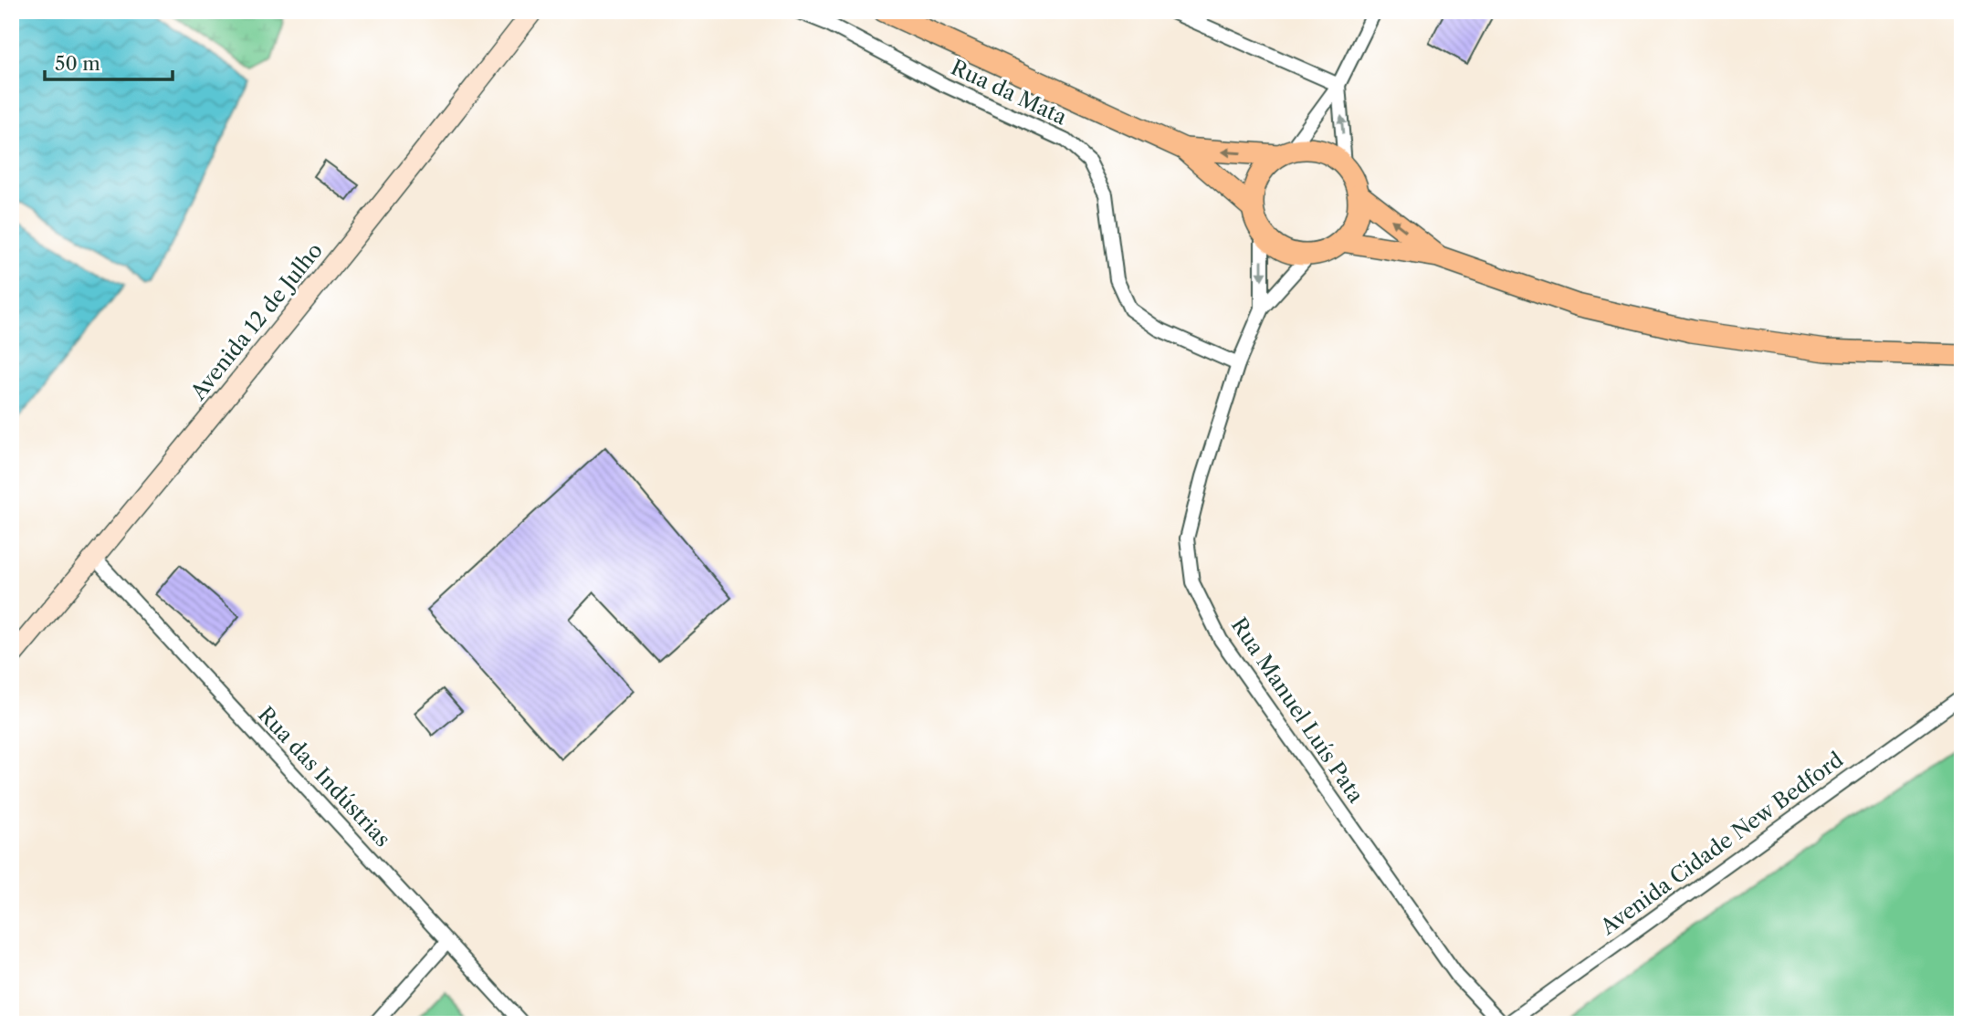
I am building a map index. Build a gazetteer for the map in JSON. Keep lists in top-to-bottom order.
{
  "streets": {
    "main road": ["Avenida 12 de Julho"],
    "street": [
      "Rua da Mata",
      "Rua Manuel Luís Pata",
      "Rua das Indústrias",
      "Avenida Cidade New Bedford"
    ]
  },
  "crossings": [
    ["Rua da Mata", "Rua Manuel Luís Pata"],
    ["Avenida 12 de Julho", "Rua das Indústrias"],
    ["Rua Manuel Luís Pata", "Avenida Cidade New Bedford"]
  ],
  "scale_bar": "50 m"
}
